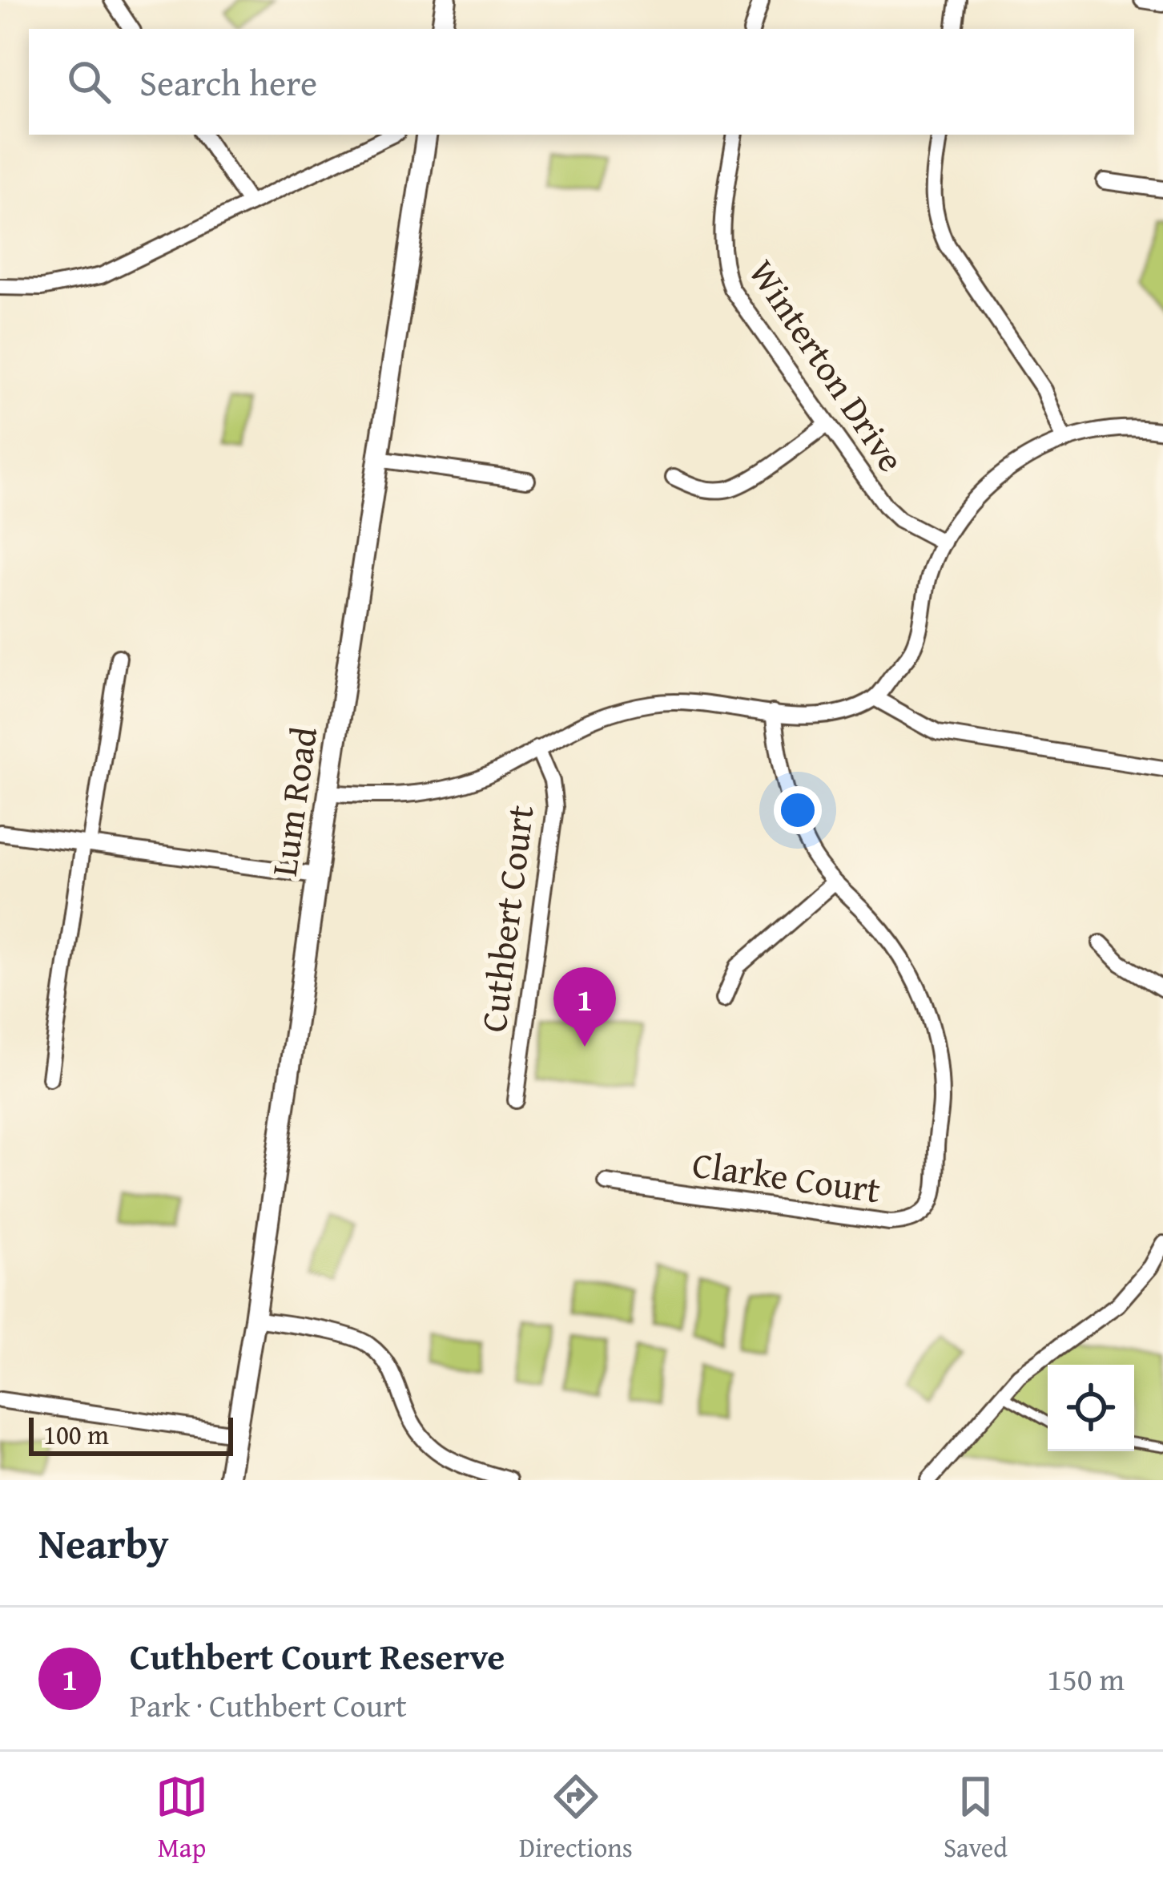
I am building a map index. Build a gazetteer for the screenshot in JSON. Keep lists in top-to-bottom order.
{
  "streets": {
    "street": [
      "Winterton Drive",
      "Lum Road",
      "Cuthbert Court",
      "Clarke Court"
    ]
  },
  "scale_bar": "100 m",
  "page": {
    "search": "Search here",
    "pins": "1",
    "scale": "100 m",
    "heading": "Nearby",
    "list": [
      {
        "mark": "1",
        "name": "Cuthbert Court Reserve",
        "note": "Park · Cuthbert Court",
        "value": "150 m"
      }
    ],
    "nav": ["Map", "Directions", "Saved"]
  }
}
